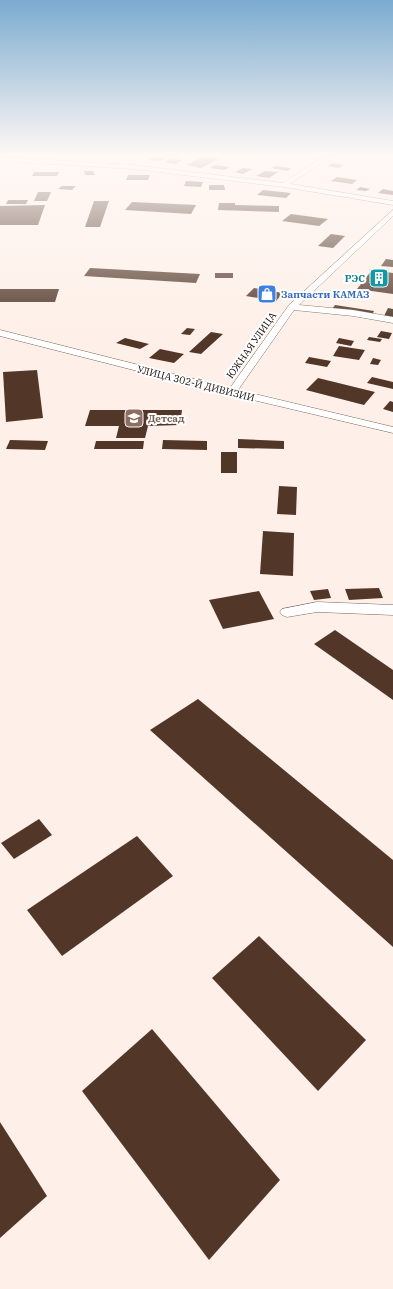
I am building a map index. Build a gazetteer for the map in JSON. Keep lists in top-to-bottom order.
{
  "streets": {
    "street": ["ЮЖНАЯ УЛИЦА", "УЛИЦА 302-Й ДИВИЗИИ"]
  },
  "crossings": [
    ["ЮЖНАЯ УЛИЦА", "УЛИЦА 302-Й ДИВИЗИИ"]
  ],
  "places": {
    "building": ["РЭС"],
    "shop": ["Запчасти КАМАЗ"],
    "school or university": ["Детсад"]
  }
}
